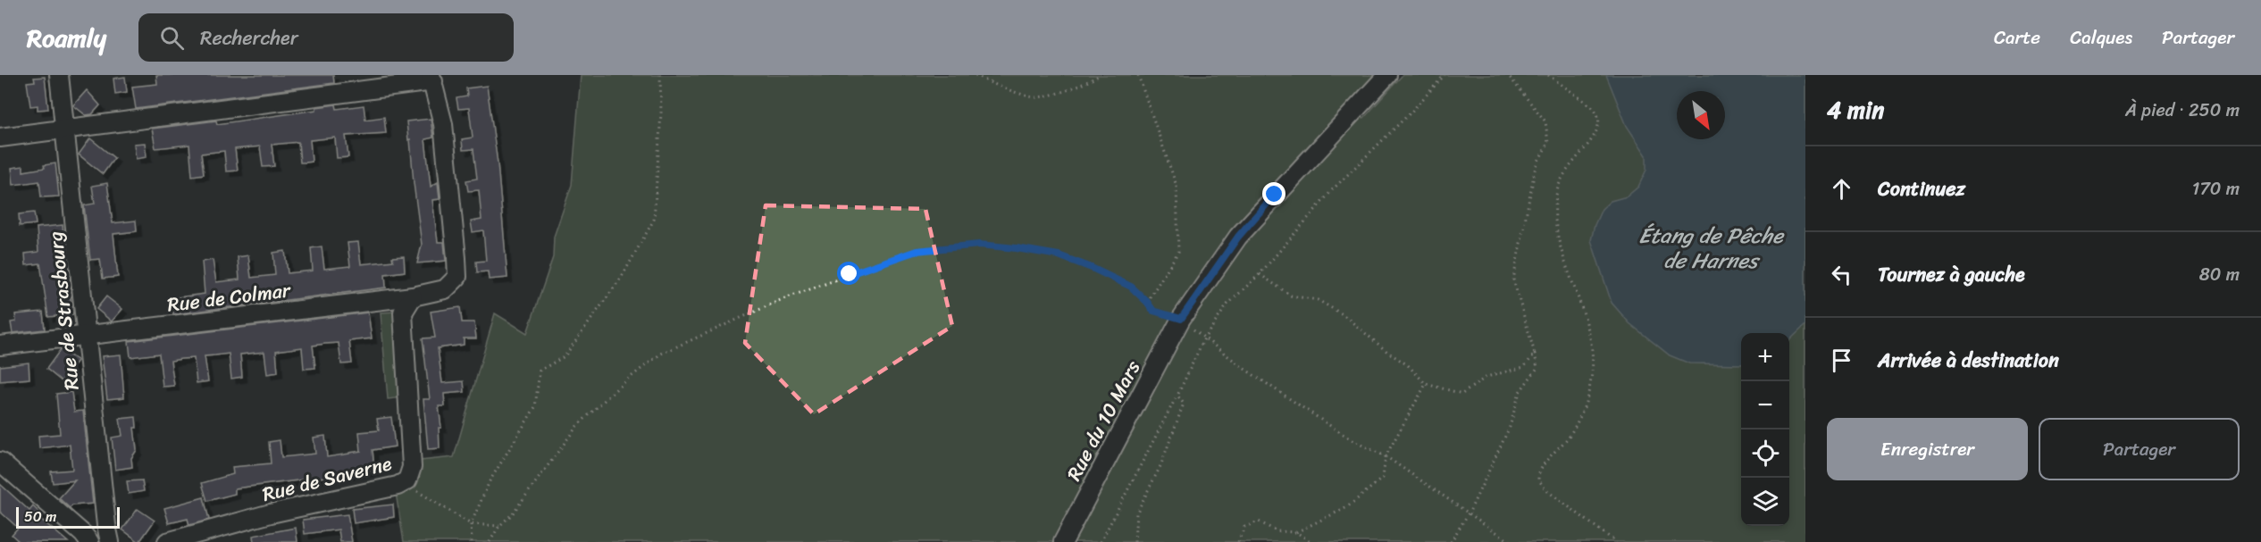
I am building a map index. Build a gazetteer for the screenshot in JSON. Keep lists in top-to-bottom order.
{
  "streets": {
    "street": [
      "Rue de Colmar",
      "Rue de Strasbourg",
      "Rue du 10 Mars",
      "Rue de Saverne"
    ]
  },
  "crossings": [
    ["Rue de Colmar", "Rue de Strasbourg"],
    ["Rue de Colmar", "Rue de Saverne"]
  ],
  "water": ["Étang de Pêche de Harnes"],
  "scale_bar": "50 m",
  "north": "bottom right",
  "page": {
    "header": "Roamly",
    "search": "Rechercher",
    "nav": ["Carte", "Calques", "Partager"],
    "heading": ["4 min", "À pied · 250 m"],
    "list": [
      ["Continuez", "170 m"],
      ["Tournez à gauche", "80 m"],
      "Arrivée à destination"
    ],
    "map_buttons": ["+", "−"],
    "buttons": ["Enregistrer", "Partager"],
    "scale": "50 m"
  }
}
